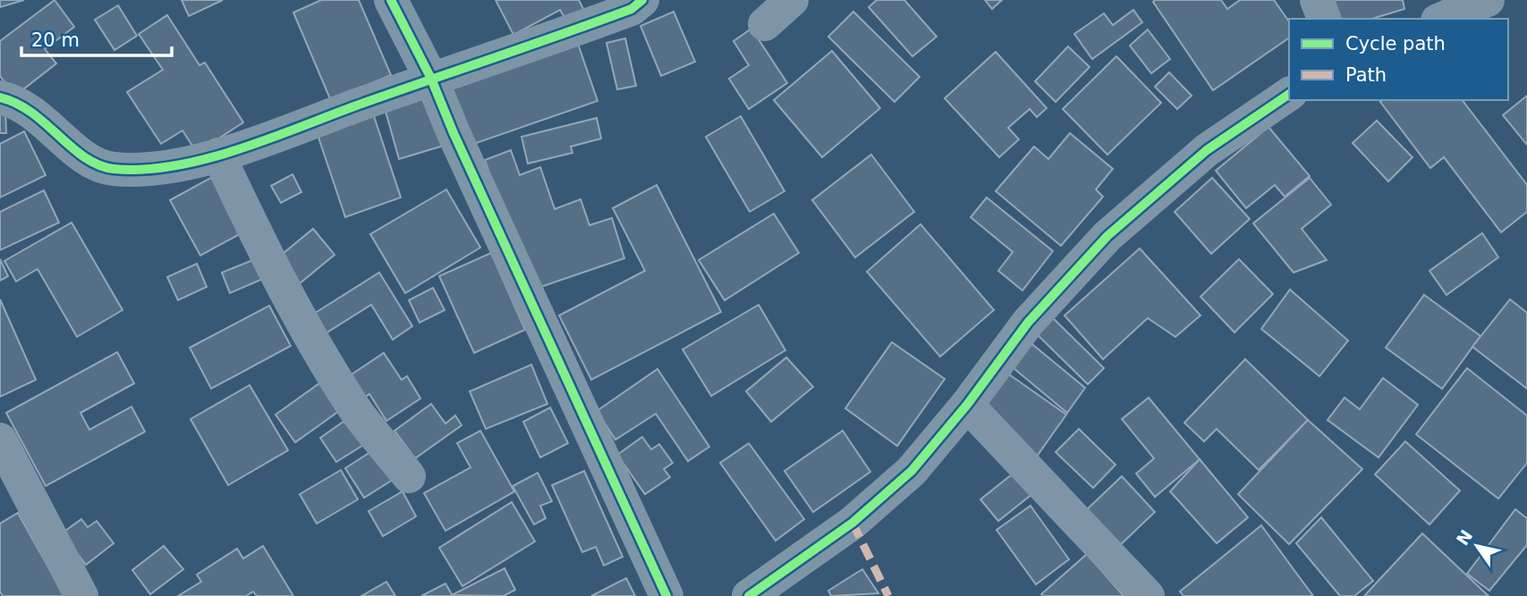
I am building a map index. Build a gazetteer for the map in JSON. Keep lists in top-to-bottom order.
{
  "legend": ["Cycle path", "Path"],
  "scale_bar": "20 m",
  "north": "top left"
}
